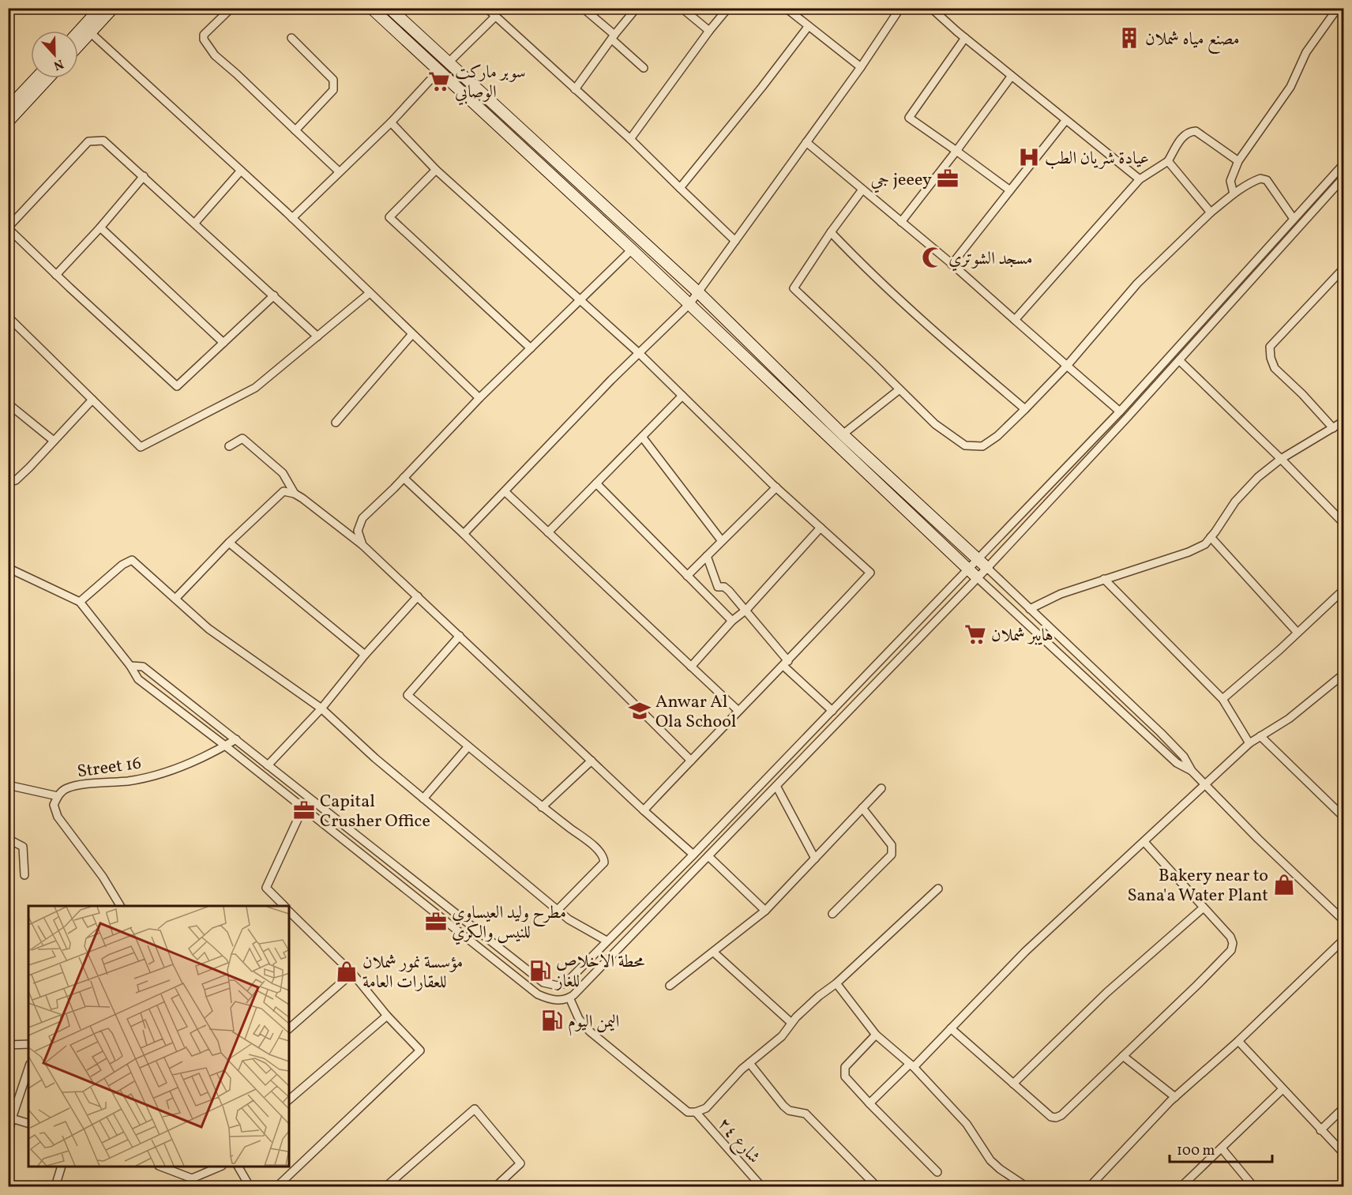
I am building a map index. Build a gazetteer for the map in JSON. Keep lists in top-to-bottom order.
{
  "streets": {
    "street": ["Street 16", "شارع ٢٤"]
  },
  "places": {
    "building": ["مصنع مياه شملان"],
    "supermarket": ["سوبر ماركت الوصابي", "هايبر شملان"],
    "hospital": ["عيادة شريان الطب"],
    "office": ["جي jeeey", "Capital Crusher Office", "مطرح وليد العيساوي للنيس والكري"],
    "mosque": ["مسجد الشوتري"],
    "school or university": ["Anwar Al Ola School"],
    "shop": ["Bakery near to Sana'a Water Plant", "مؤسسة نمور شملان للعقارات العامة"],
    "fuel station": ["محطة الاخلاص للغاز", "اليمن اليوم"]
  },
  "scale_bar": "100 m",
  "north": "bottom"
}
